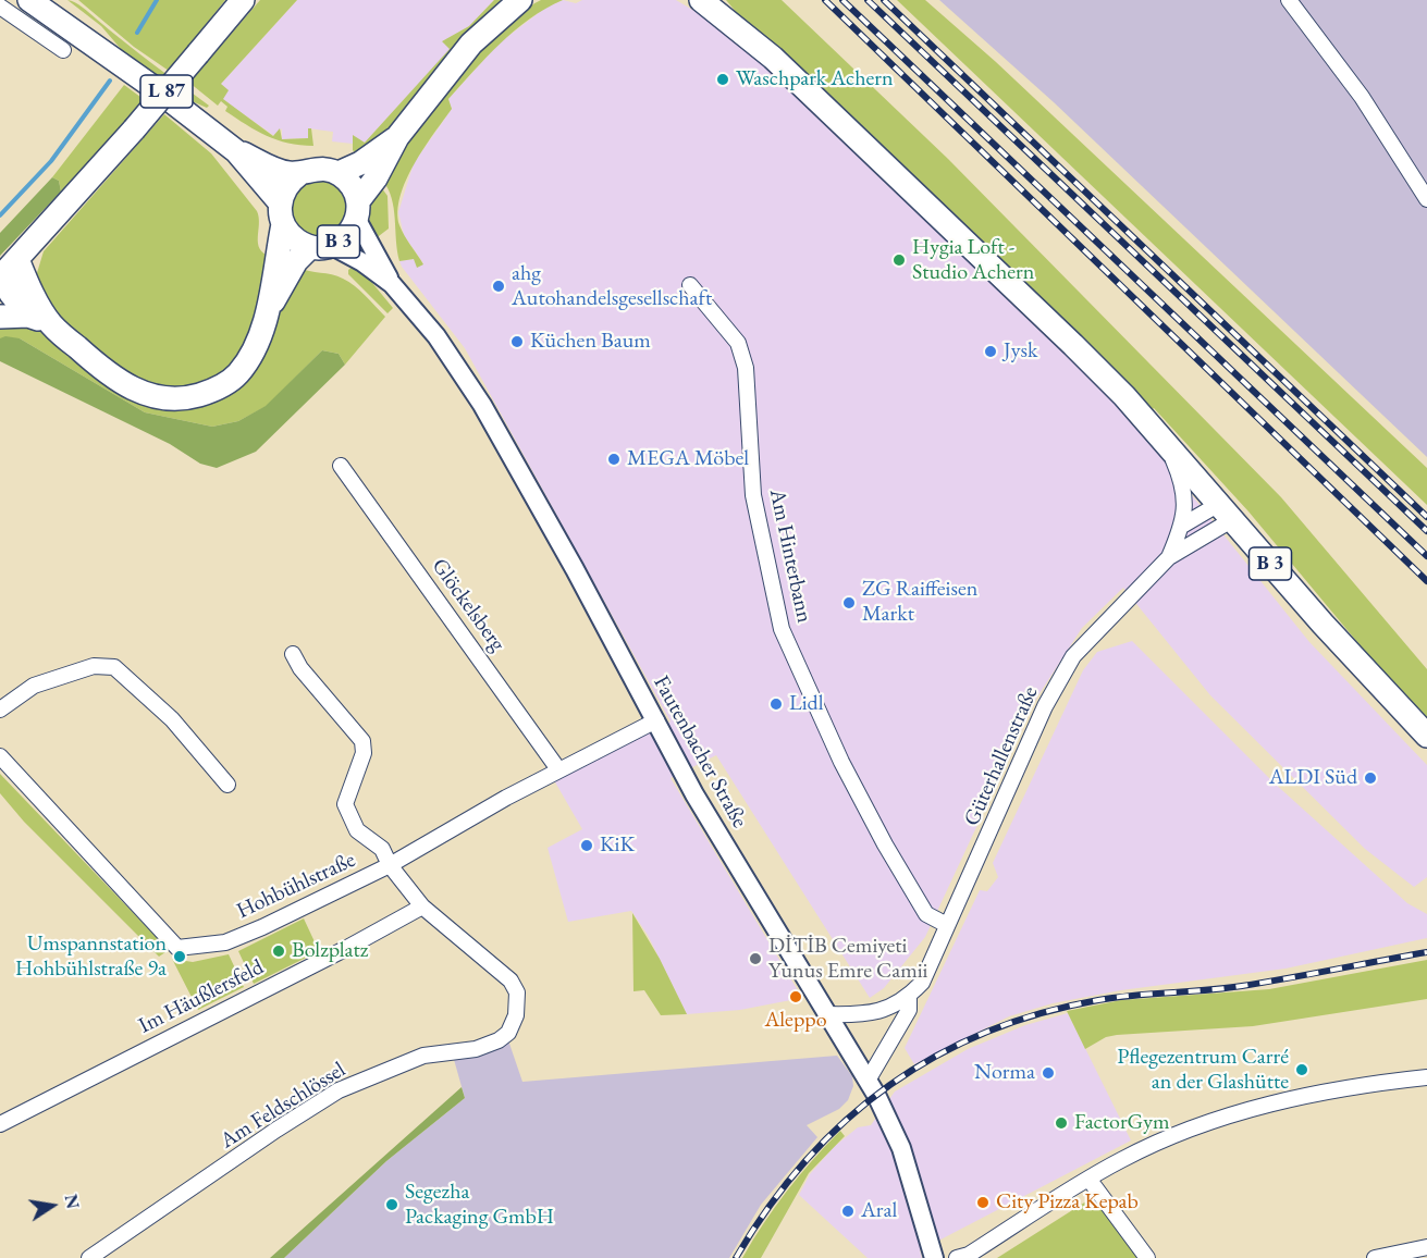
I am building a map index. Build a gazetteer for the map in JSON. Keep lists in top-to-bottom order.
{
  "streets": {
    "main road": ["L 87", "B 3"],
    "street": [
      "Am Hinterbann",
      "Glöckelsberg",
      "Fautenbacher Straße",
      "Güterhallenstraße",
      "Hohbühlstraße",
      "Im Häußlersfeld",
      "Am Feldschlössel"
    ]
  },
  "crossings": [
    ["B 3", "Fautenbacher Straße"],
    ["B 3", "Güterhallenstraße"],
    ["Am Hinterbann", "Güterhallenstraße"],
    ["Glöckelsberg", "Hohbühlstraße"],
    ["Fautenbacher Straße", "Güterhallenstraße"],
    ["Fautenbacher Straße", "Hohbühlstraße"],
    ["Hohbühlstraße", "Am Feldschlössel"],
    ["Im Häußlersfeld", "Am Feldschlössel"]
  ],
  "places": [
    "Waschpark Achern",
    "Hygia Loft - Studio Achern",
    "ahg Autohandelsgesellschaft",
    "Küchen Baum",
    "Jysk",
    "MEGA Möbel",
    "ZG Raiffeisen Markt",
    "Lidl",
    "ALDI Süd",
    "KiK",
    "Bolzplatz",
    "Umspannstation Hohbühlstraße 9a",
    "DİTİB Cemiyeti Yunus Emre Camii",
    "Aleppo",
    "Pflegezentrum Carré an der Glashütte",
    "Norma",
    "FactorGym",
    "City Pizza Kepab",
    "Segezha Packaging GmbH",
    "Aral"
  ],
  "north": "right"
}
